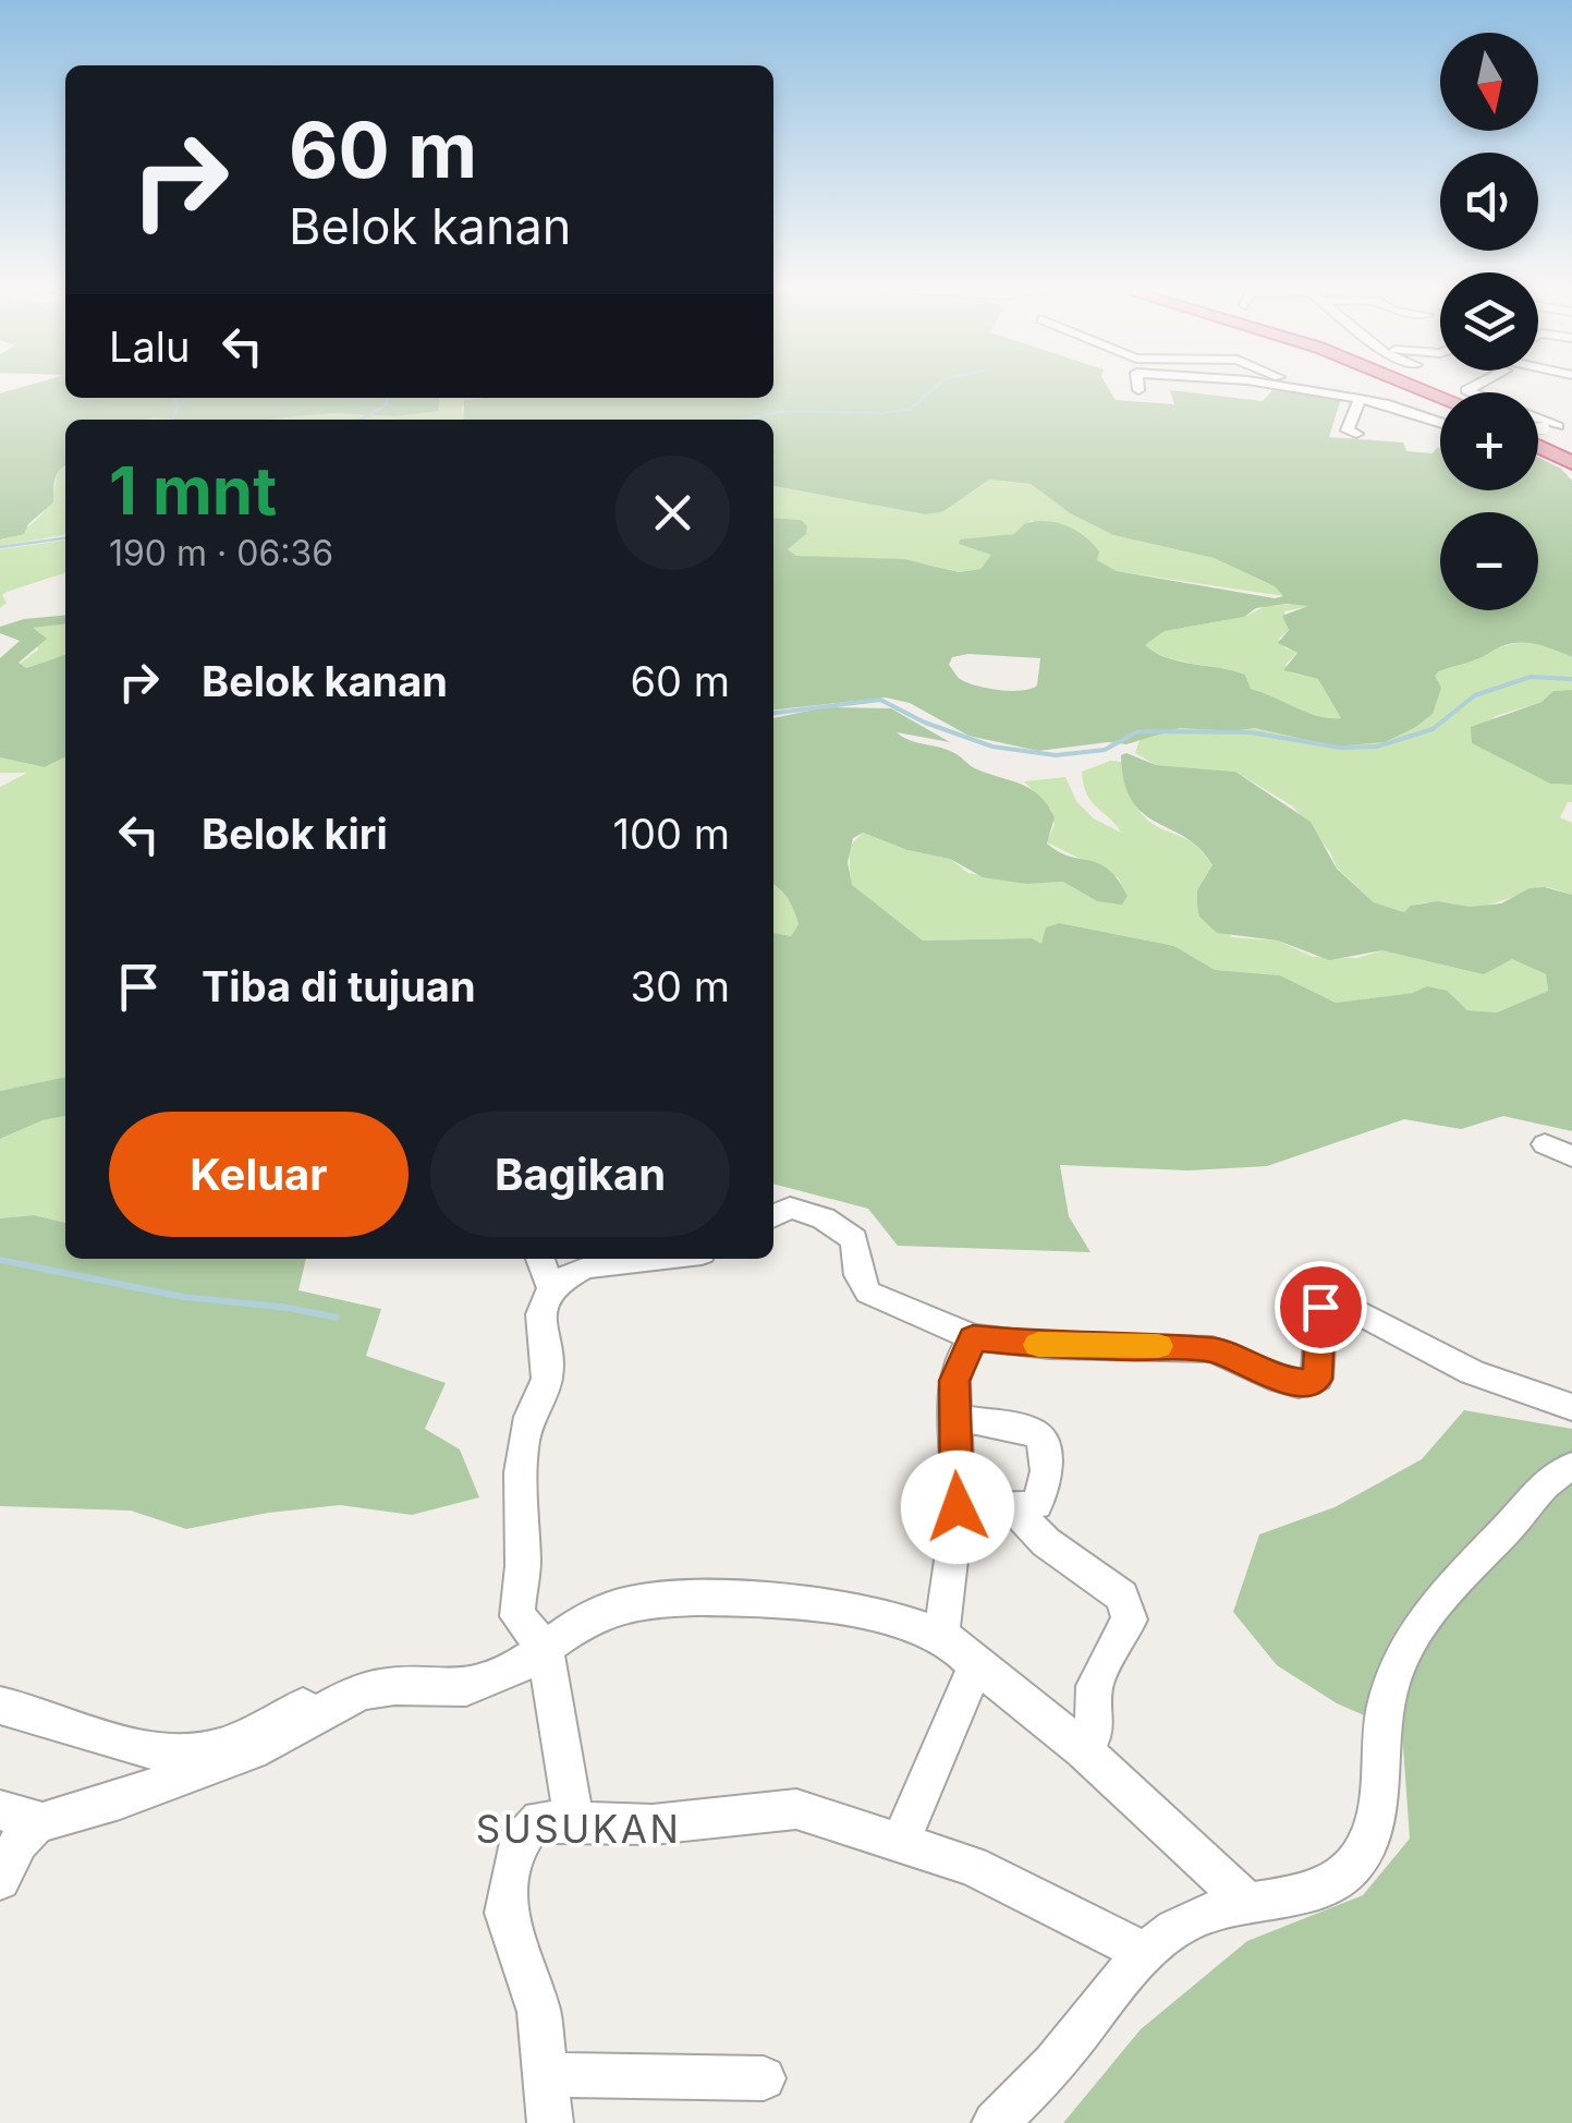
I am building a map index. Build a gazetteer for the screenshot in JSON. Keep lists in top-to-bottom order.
{
  "districts": ["SUSUKAN"],
  "north": "bottom",
  "page": {
    "map_buttons": ["+", "−"],
    "turn": ["60 m", "Belok kanan"],
    "then": "Lalu",
    "heading": ["1 mnt", "190 m · 06:36"],
    "list": [
      {
        "name": "Belok kanan",
        "value": "60 m"
      },
      {
        "name": "Belok kiri",
        "value": "100 m"
      },
      {
        "name": "Tiba di tujuan",
        "value": "30 m"
      }
    ],
    "buttons": ["Keluar", "Bagikan"]
  }
}
